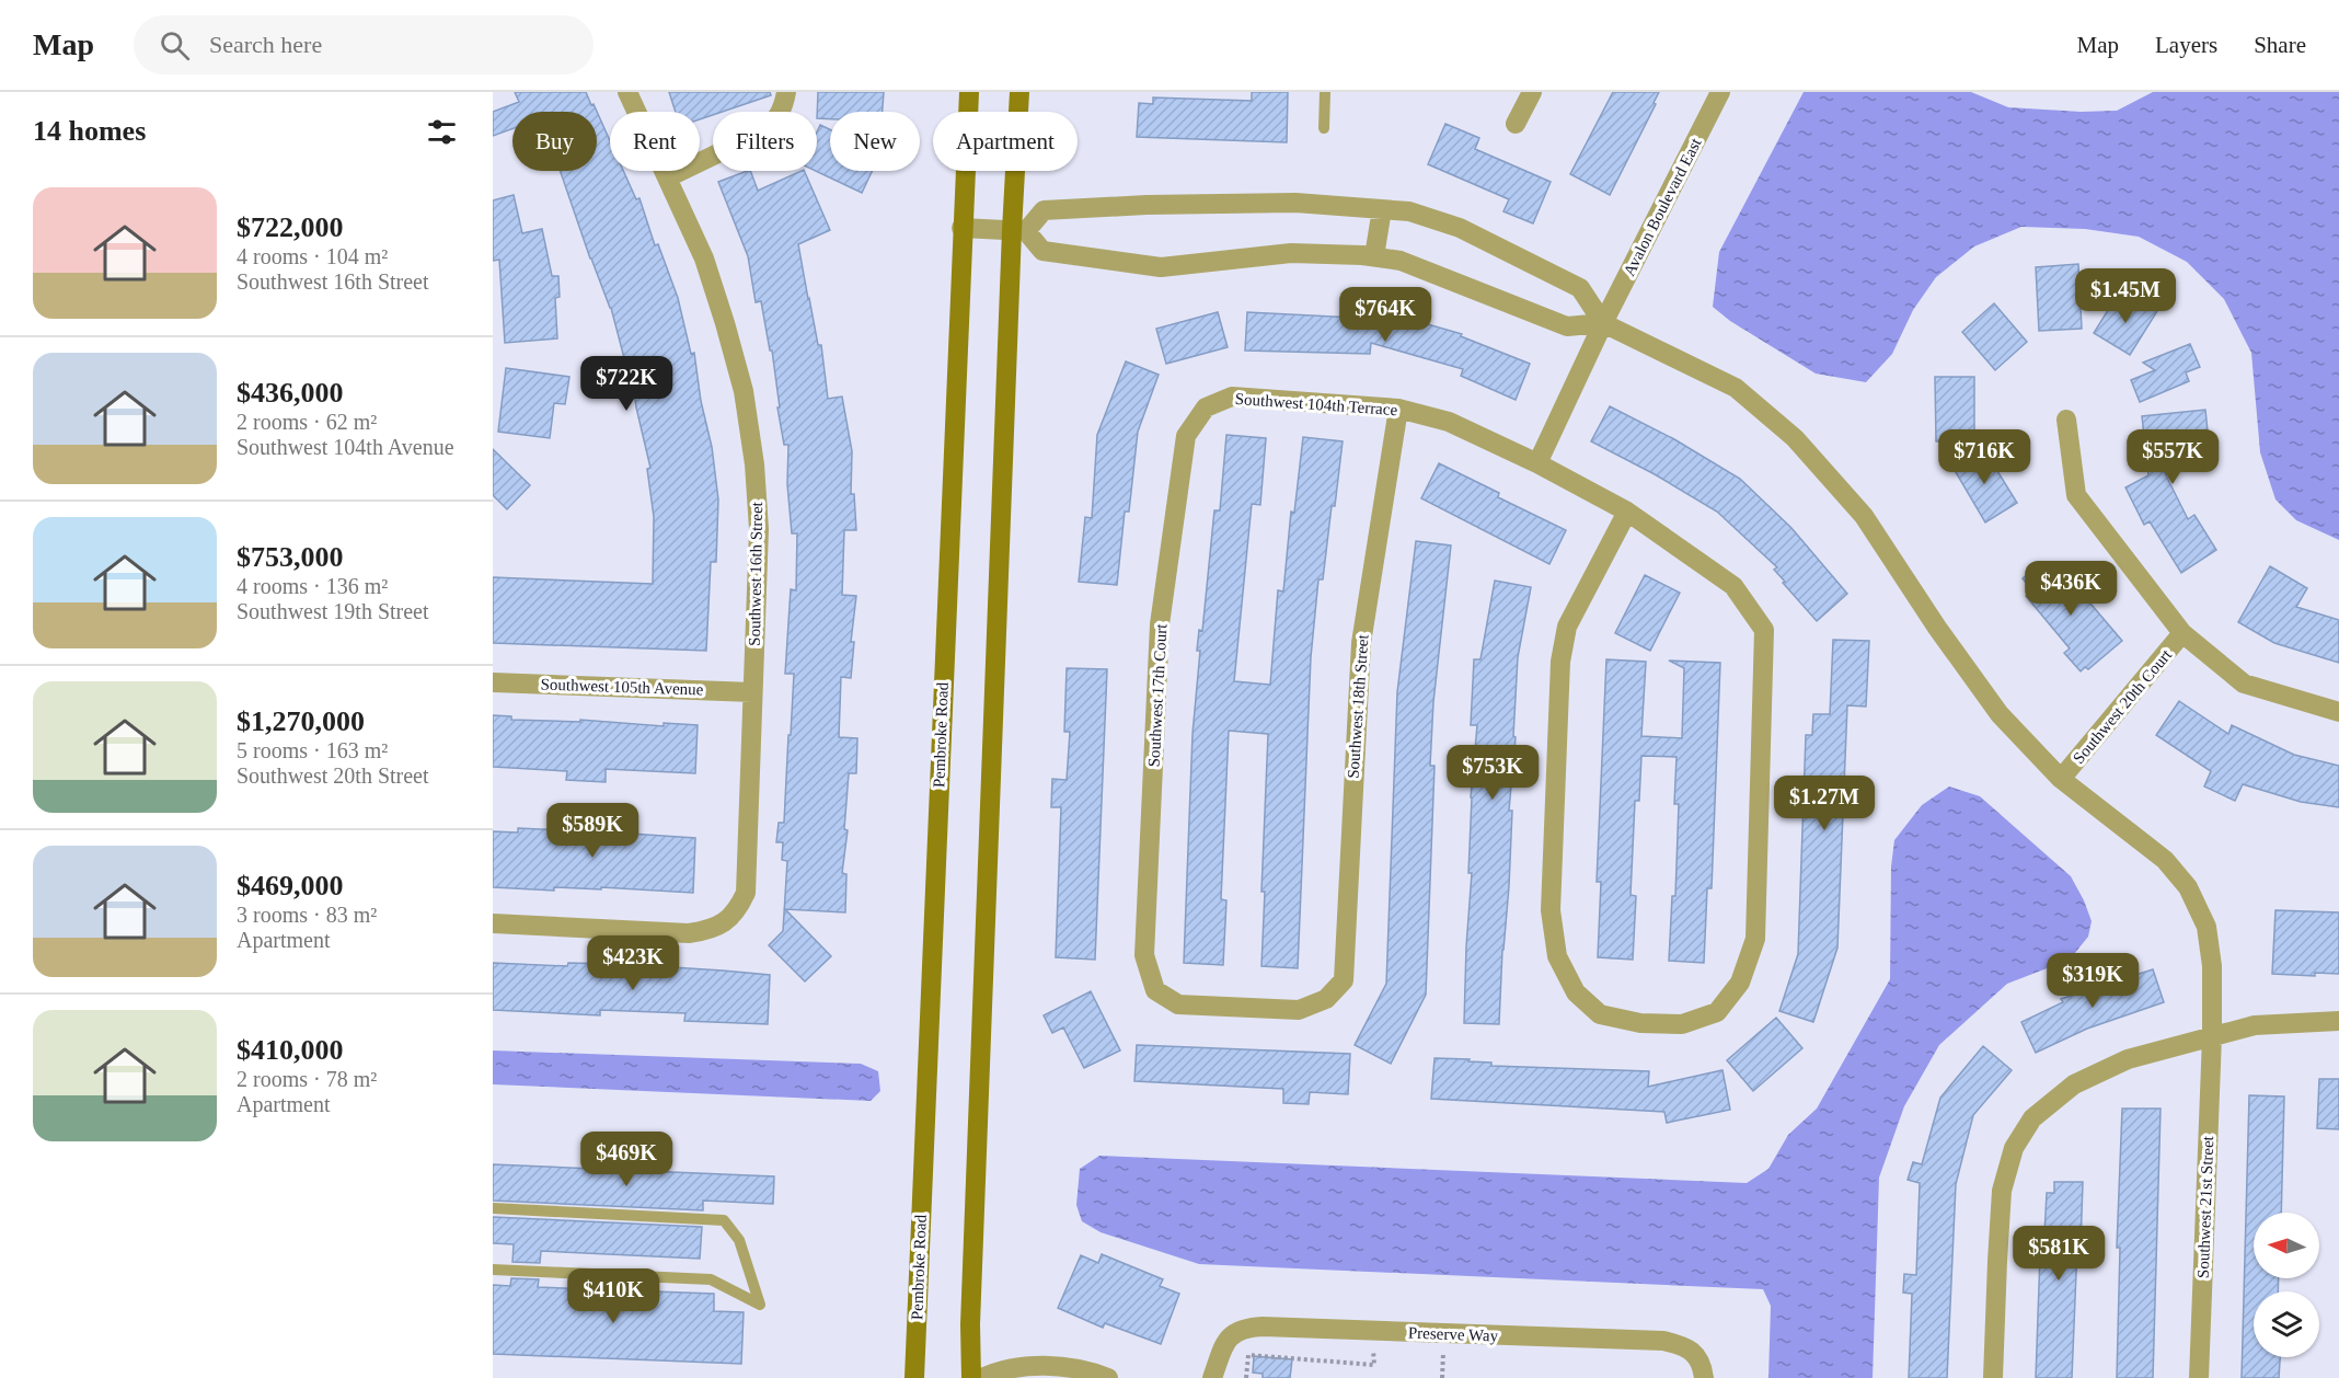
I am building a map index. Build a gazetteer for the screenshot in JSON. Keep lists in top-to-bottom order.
{
  "streets": {
    "main road": ["Pembroke Road"],
    "street": [
      "Avalon Boulevard East",
      "Southwest 104th Terrace",
      "Southwest 16th Street",
      "Southwest 105th Avenue",
      "Southwest 17th Court",
      "Southwest 18th Street",
      "Southwest 20th Court",
      "Southwest 21st Street",
      "Preserve Way"
    ]
  },
  "crossings": [
    ["Avalon Boulevard East", "Southwest 21st Street"],
    ["Southwest 104th Terrace", "Southwest 17th Court"],
    ["Southwest 104th Terrace", "Southwest 18th Street"],
    ["Southwest 16th Street", "Southwest 105th Avenue"],
    ["Southwest 17th Court", "Southwest 18th Street"],
    ["Southwest 20th Court", "Southwest 21st Street"]
  ],
  "north": "left",
  "page": {
    "header": "Map",
    "search": "Search here",
    "nav": ["Map", "Layers", "Share"],
    "heading": "14 homes",
    "chip": [
      "Buy",
      "Rent",
      "Filters",
      "New",
      "Apartment"
    ],
    "list": [
      {
        "name": "$722,000",
        "note": "4 rooms · 104 m² · Southwest 16th Street"
      },
      {
        "name": "$436,000",
        "note": "2 rooms · 62 m² · Southwest 104th Avenue"
      },
      {
        "name": "$753,000",
        "note": "4 rooms · 136 m² · Southwest 19th Street"
      },
      {
        "name": "$1,270,000",
        "note": "5 rooms · 163 m² · Southwest 20th Street"
      },
      {
        "name": "$469,000",
        "note": "3 rooms · 83 m² · Apartment"
      },
      {
        "name": "$410,000",
        "note": "2 rooms · 78 m² · Apartment"
      }
    ],
    "price": [
      "$1.45M",
      "$764K",
      "$722K",
      "$716K",
      "$557K",
      "$436K",
      "$753K",
      "$1.27M",
      "$589K",
      "$423K",
      "$319K",
      "$469K",
      "$581K",
      "$410K"
    ]
  }
}
